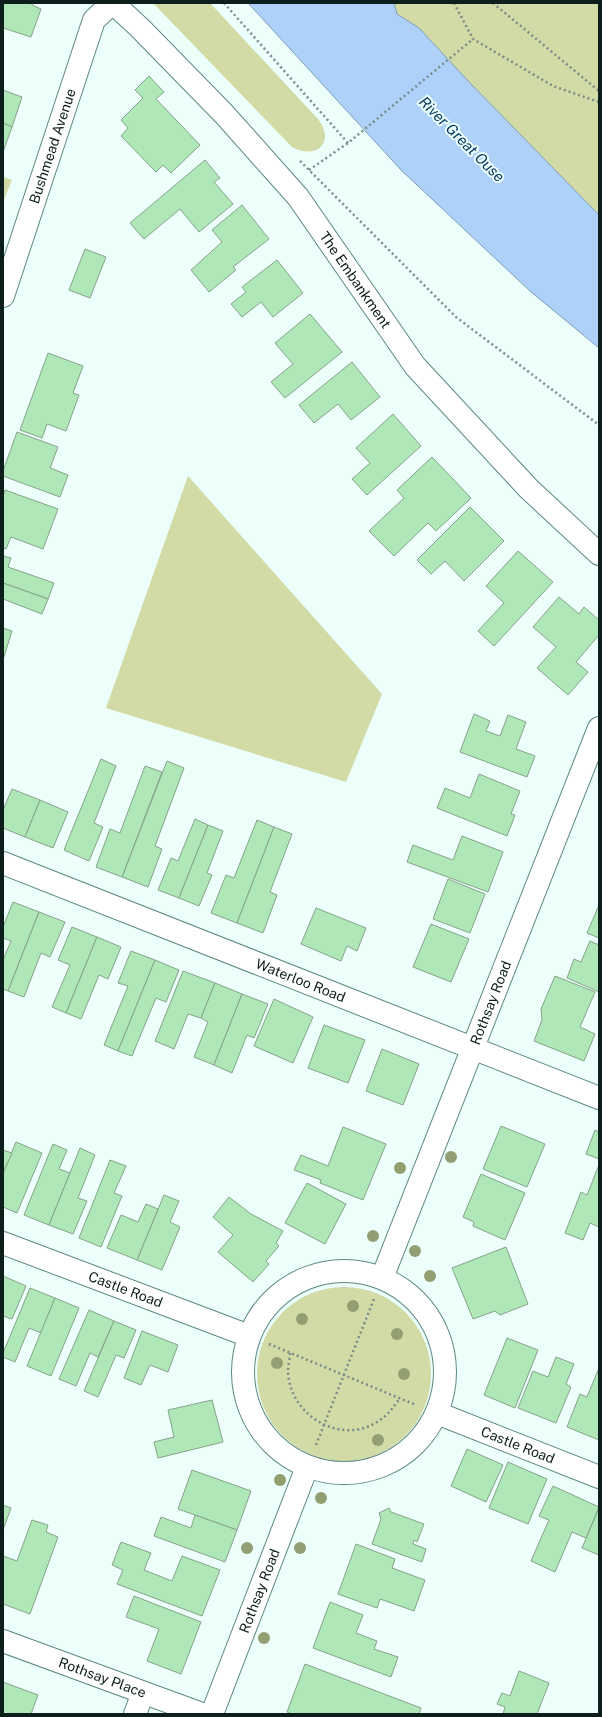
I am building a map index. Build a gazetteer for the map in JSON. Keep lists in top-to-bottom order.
{
  "streets": {
    "street": [
      "Bushmead Avenue",
      "The Embankment",
      "Waterloo Road",
      "Rothsay Road",
      "Castle Road",
      "Rothsay Place"
    ]
  },
  "crossings": [
    ["Bushmead Avenue", "The Embankment"],
    ["Waterloo Road", "Rothsay Road"]
  ],
  "water": ["River Great Ouse"]
}
